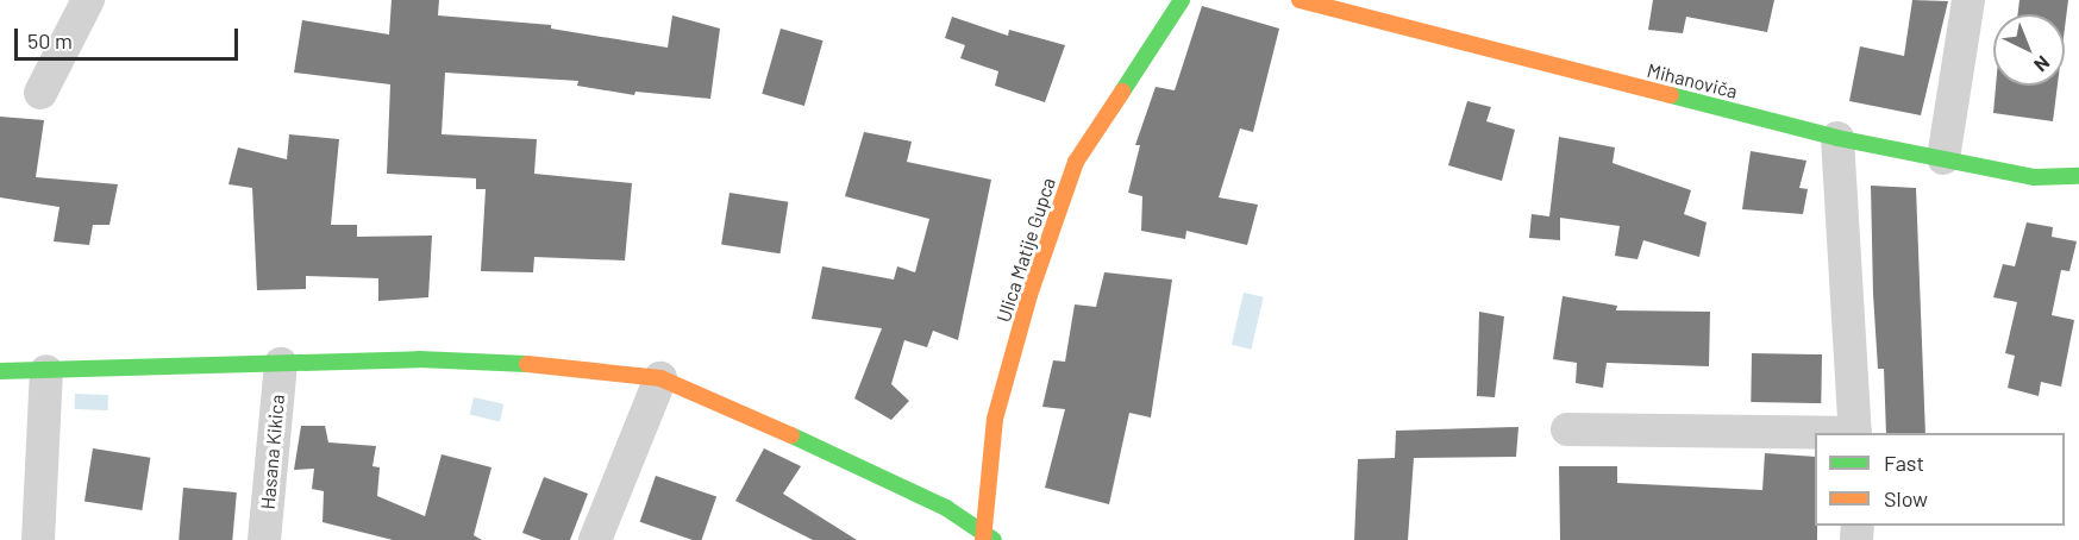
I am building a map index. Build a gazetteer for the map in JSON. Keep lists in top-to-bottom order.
{
  "streets": {
    "street": ["Mihanoviča", "Ulica Matije Gupca", "Hasana Kikica"]
  },
  "legend": ["Fast", "Slow"],
  "scale_bar": "50 m",
  "north": "bottom right"
}
